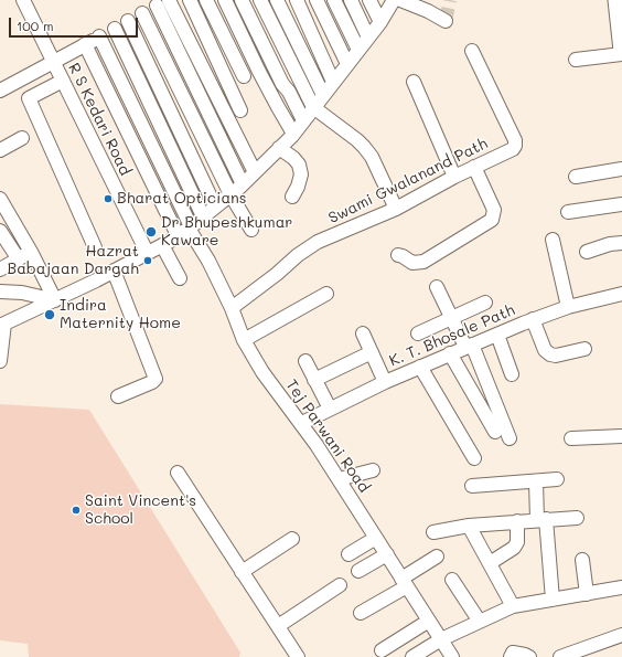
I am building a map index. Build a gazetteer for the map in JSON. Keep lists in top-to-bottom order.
{
  "streets": {
    "street": [
      "R S Kedari Road",
      "Swami Gwalanand Path",
      "K. T. Bhosale Path",
      "Tej Parwani Road"
    ]
  },
  "crossings": [
    ["Swami Gwalanand Path", "Tej Parwani Road"],
    ["K. T. Bhosale Path", "Tej Parwani Road"]
  ],
  "places": [
    "Bharat Opticians",
    "Dr Bhupeshkumar Kaware",
    "Hazrat Babajaan Dargah",
    "Indira Maternity Home",
    "Saint Vincent's School"
  ],
  "scale_bar": "100 m"
}
